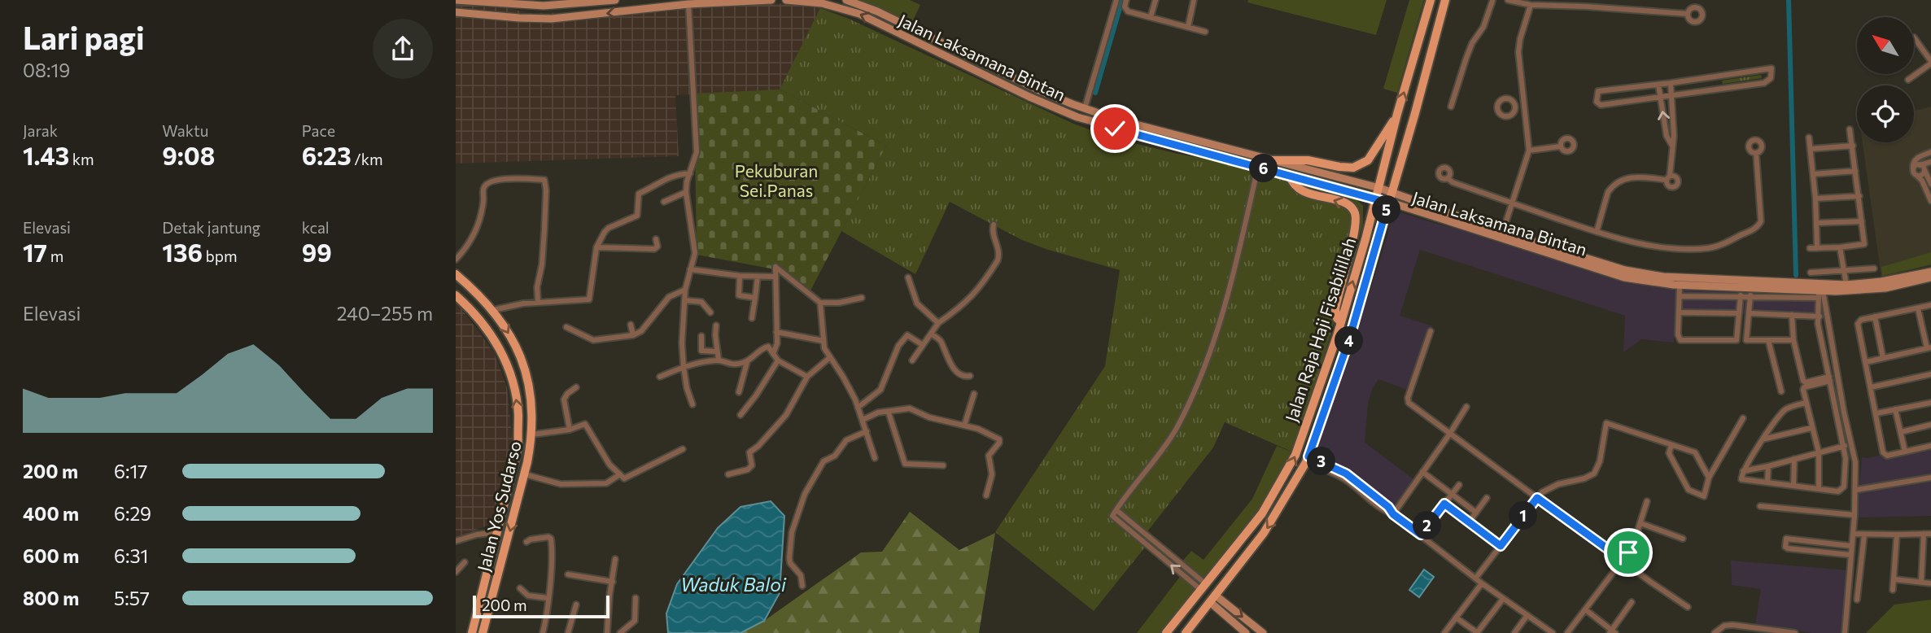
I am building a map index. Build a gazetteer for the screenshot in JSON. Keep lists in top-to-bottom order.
{
  "streets": {
    "main road": ["Jalan Laksamana Bintan", "Jalan Raja Haji Fisabilillah", "Jalan Yos Sudarso"]
  },
  "crossings": [
    ["Jalan Laksamana Bintan", "Jalan Raja Haji Fisabilillah"]
  ],
  "water": ["Waduk Baloi"],
  "parks": ["Pekuburan Sei.Panas"],
  "scale_bar": "200 m",
  "north": "top left",
  "page": {
    "heading": ["Lari pagi", "08:19"],
    "stats": [
      ["Jarak", "1.43 km"],
      ["Waktu", "9:08"],
      ["Pace", "6:23 /km"],
      ["Elevasi", "17 m"],
      ["Detak jantung", "136 bpm"],
      ["kcal", "99"]
    ],
    "pins": [
      "6",
      "5",
      "4",
      "3",
      "1",
      "2"
    ],
    "chart": ["Elevasi", "240–255 m"],
    "list": [
      {
        "name": "200 m",
        "note": "6:17"
      },
      {
        "name": "400 m",
        "note": "6:29"
      },
      {
        "name": "600 m",
        "note": "6:31"
      },
      {
        "name": "800 m",
        "note": "5:57"
      }
    ],
    "scale": "200 m"
  }
}
